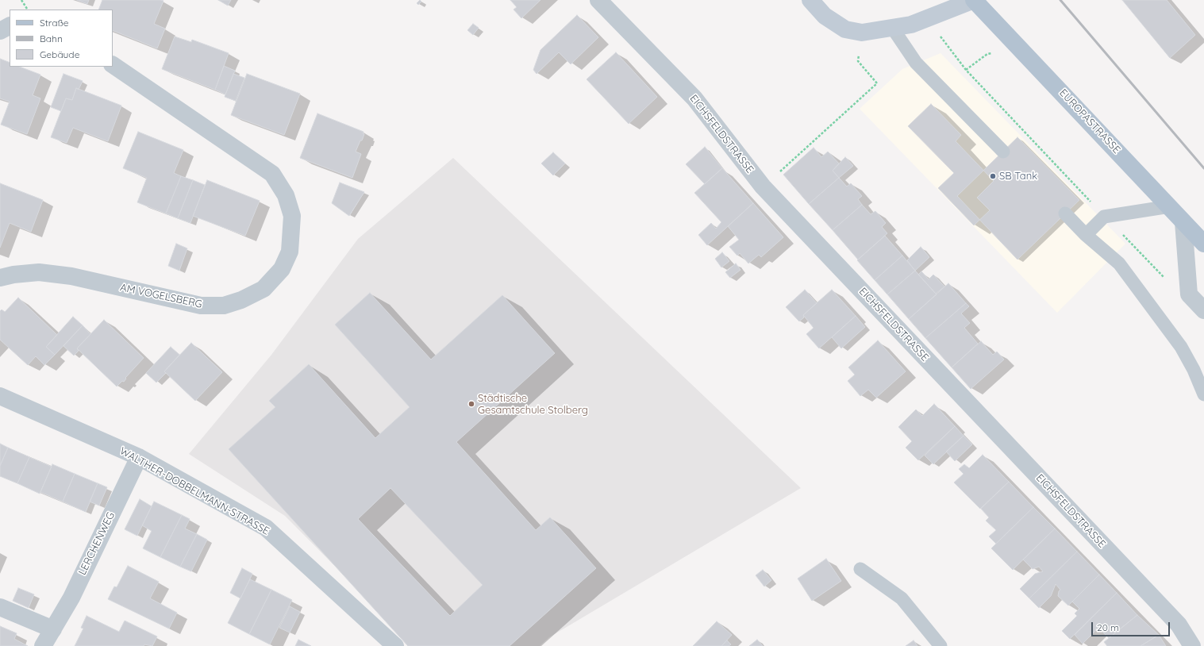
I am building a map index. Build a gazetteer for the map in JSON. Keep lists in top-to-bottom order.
{
  "streets": {
    "main road": ["EUROPASTRASSE"],
    "street": [
      "EICHSFELDSTRASSE",
      "AM VOGELSBERG",
      "WALTHER-DOBBELMANN-STRASSE",
      "LERCHENWEG"
    ]
  },
  "crossings": [
    ["WALTHER-DOBBELMANN-STRASSE", "LERCHENWEG"]
  ],
  "places": ["SB Tank", "Städtische Gesamtschule Stolberg"],
  "legend": ["Straße", "Bahn", "Gebäude"],
  "scale_bar": "20 m"
}
